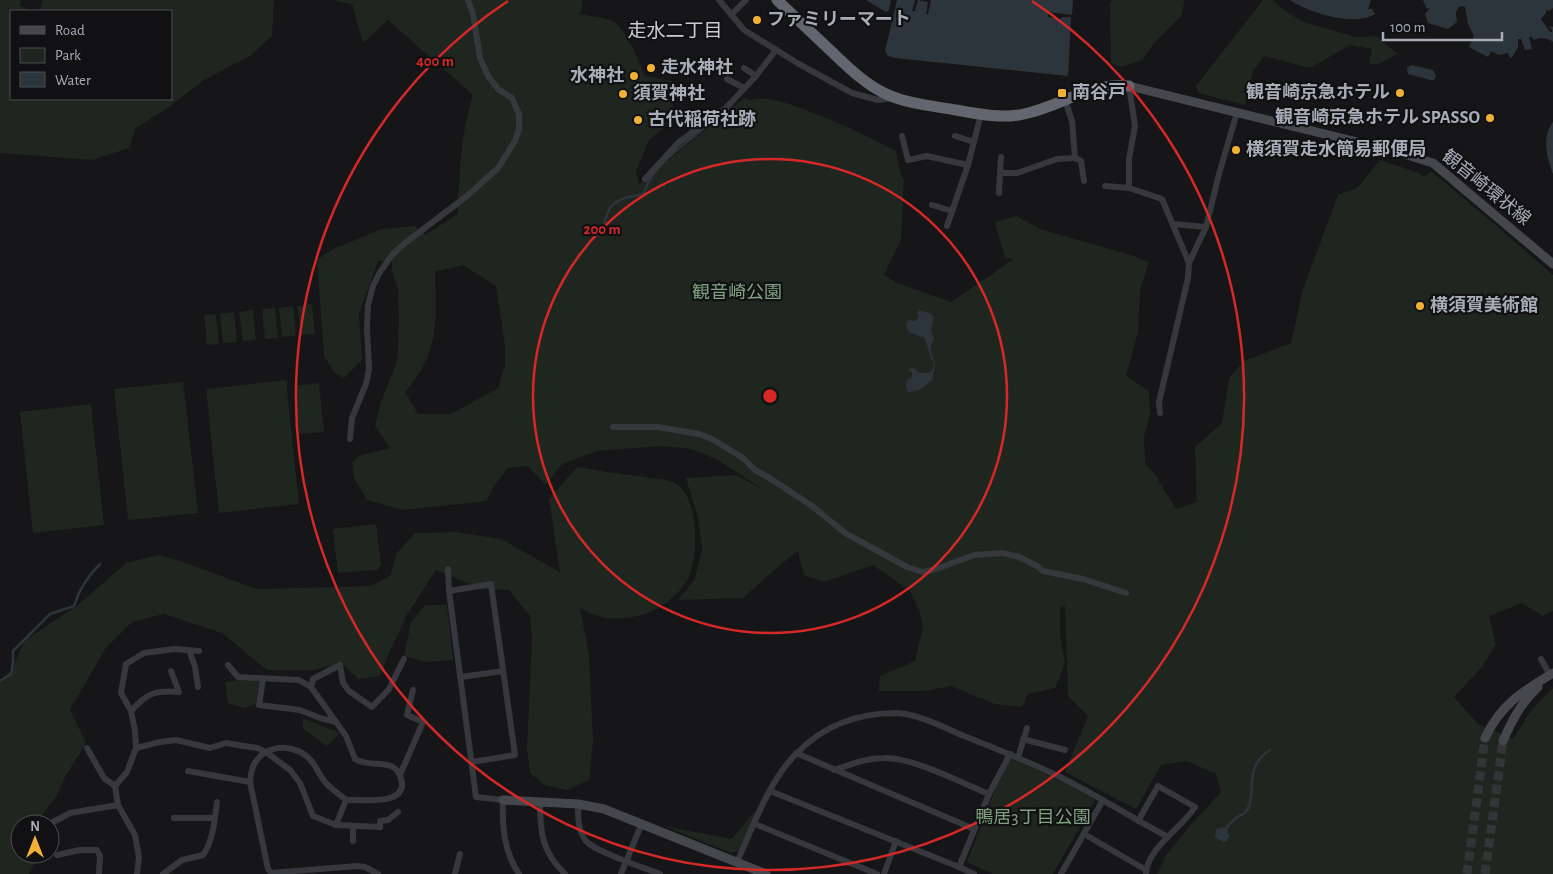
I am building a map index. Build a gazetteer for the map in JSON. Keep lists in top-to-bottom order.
{
  "streets": {
    "main road": ["観音崎環状線"]
  },
  "districts": ["走水二丁目"],
  "parks": ["観音崎公園", "鴨居3丁目公園"],
  "places": {
    "other": [
      "ファミリーマート",
      "走水神社",
      "水神社",
      "観音崎京急ホテル",
      "須賀神社",
      "観音崎京急ホテル SPASSO",
      "古代稲荷社跡",
      "横須賀走水簡易郵便局",
      "横須賀美術館"
    ],
    "transit": ["南谷戸"]
  },
  "legend": ["Road", "Park", "Water"],
  "scale_bar": "100 m",
  "north": "top",
  "rings": ["400 m", "200 m"]
}
